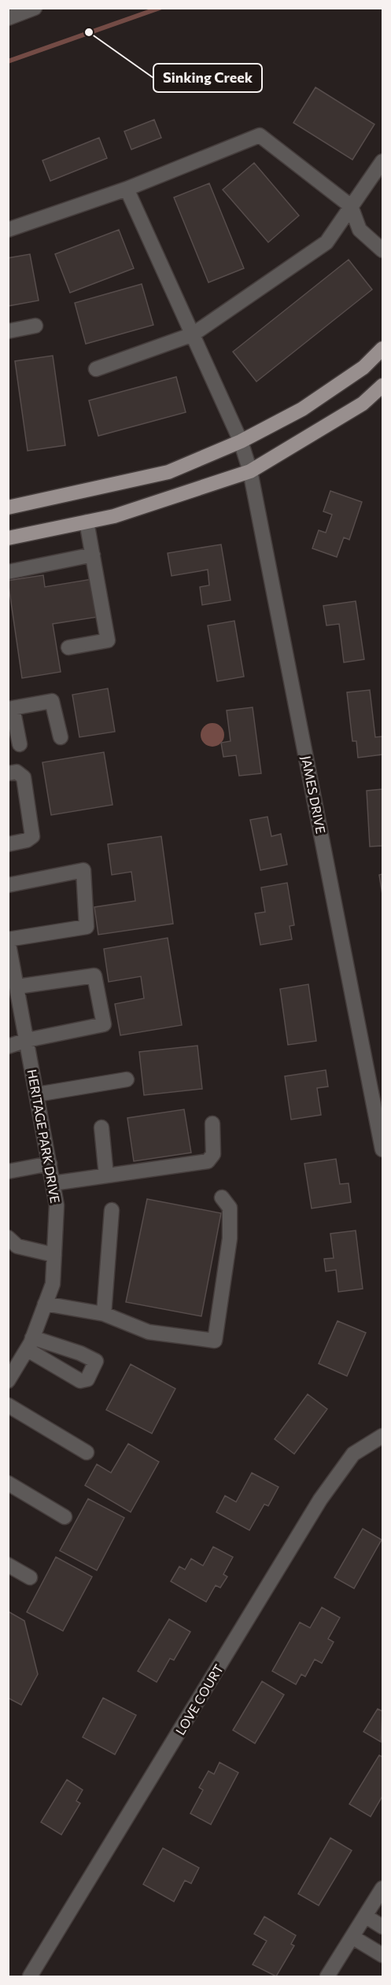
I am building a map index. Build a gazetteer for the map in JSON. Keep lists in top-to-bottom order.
{
  "streets": {
    "street": ["JAMES DRIVE", "HERITAGE PARK DRIVE", "LOVE COURT"]
  },
  "places": ["Sinking Creek"]
}
